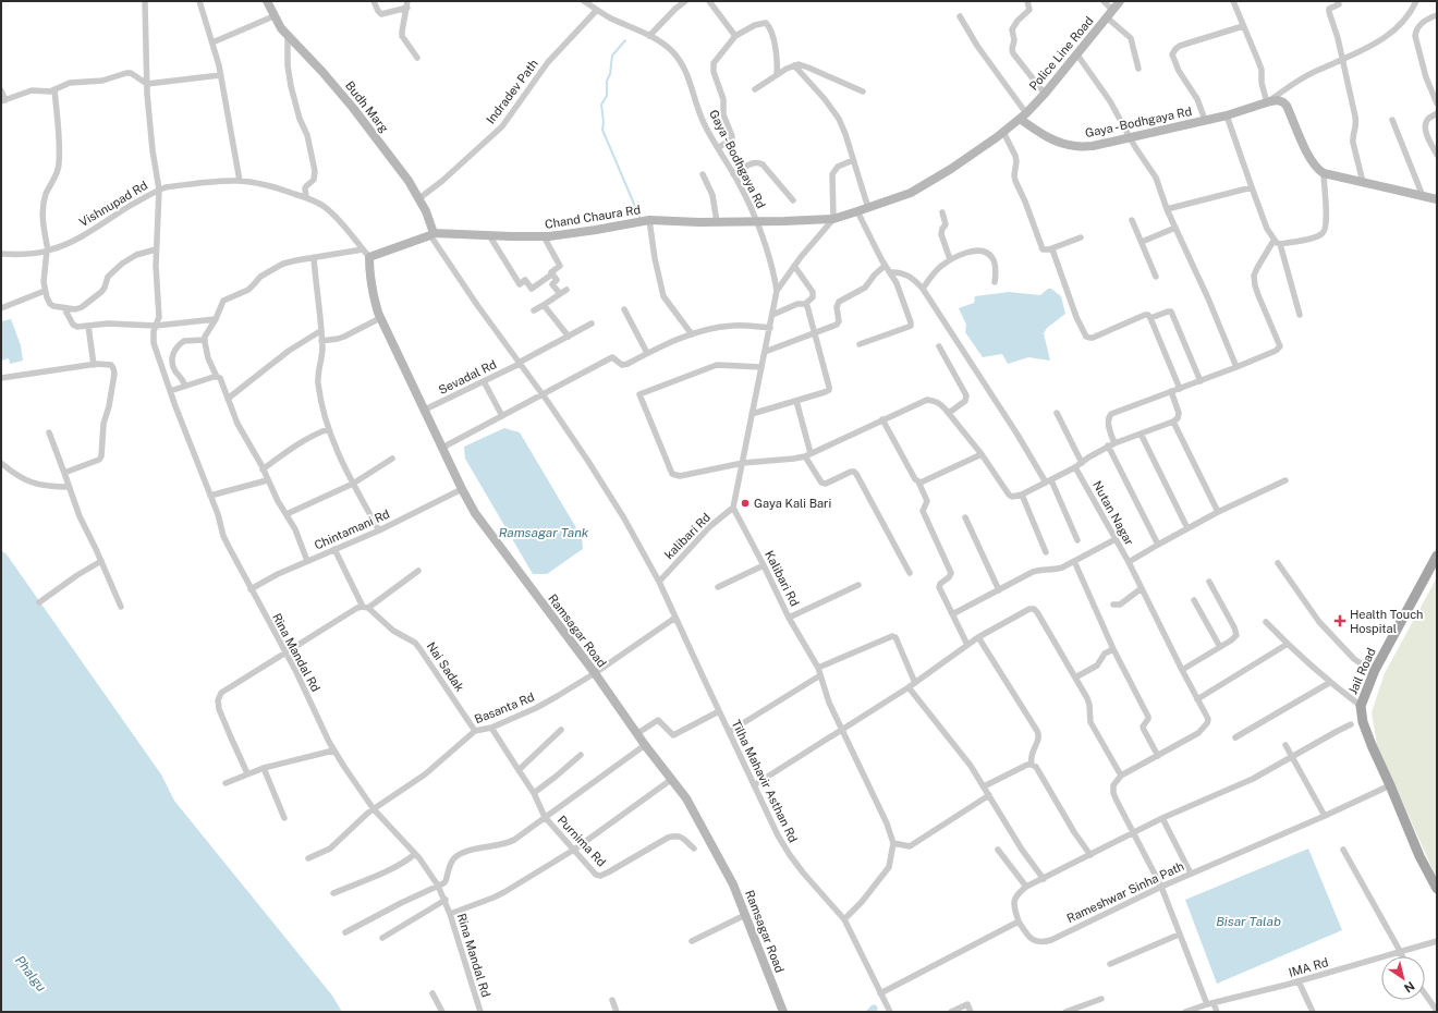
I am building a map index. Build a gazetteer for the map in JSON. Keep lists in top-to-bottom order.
{
  "streets": {
    "main road": ["Jail Road"],
    "street": [
      "Police Line Road",
      "Indradev Path",
      "Budh Marg",
      "Gaya - Bodhgaya Rd",
      "Vishnupad Rd",
      "Chand Chaura Rd",
      "Sevadal Rd",
      "Nutan Nagar",
      "Chintamani Rd",
      "kalibari Rd",
      "Kalibari Rd",
      "Ramsagar Road",
      "Rina Mandal Rd",
      "Nai Sadak",
      "Basanta Rd",
      "Tilha Mahavir Asthan Rd",
      "Purnima Rd",
      "Rameshwar Sinha Path",
      "IMA Rd"
    ]
  },
  "crossings": [
    ["Police Line Road", "Gaya - Bodhgaya Rd"],
    ["Indradev Path", "Budh Marg"],
    ["Indradev Path", "Gaya - Bodhgaya Rd"],
    ["Budh Marg", "Chand Chaura Rd"],
    ["Budh Marg", "Tilha Mahavir Asthan Rd"],
    ["Gaya - Bodhgaya Rd", "Chand Chaura Rd"],
    ["Vishnupad Rd", "Ramsagar Road"],
    ["Vishnupad Rd", "Rina Mandal Rd"],
    ["Chand Chaura Rd", "Tilha Mahavir Asthan Rd"],
    ["Sevadal Rd", "Ramsagar Road"],
    ["Sevadal Rd", "Tilha Mahavir Asthan Rd"],
    ["Chintamani Rd", "Ramsagar Road"],
    ["Chintamani Rd", "Rina Mandal Rd"],
    ["Chintamani Rd", "Nai Sadak"],
    ["kalibari Rd", "Kalibari Rd"],
    ["kalibari Rd", "Tilha Mahavir Asthan Rd"],
    ["Kalibari Rd", "Tilha Mahavir Asthan Rd"],
    ["Ramsagar Road", "Basanta Rd"],
    ["Rina Mandal Rd", "Basanta Rd"],
    ["Nai Sadak", "Basanta Rd"],
    ["Basanta Rd", "Tilha Mahavir Asthan Rd"],
    ["Basanta Rd", "Purnima Rd"]
  ],
  "water": ["Ramsagar Tank", "Bisar Talab", "Phalgu"],
  "places": {
    "other": ["Gaya Kali Bari"],
    "health": ["Health Touch Hospital"]
  },
  "north": "bottom right"
}
